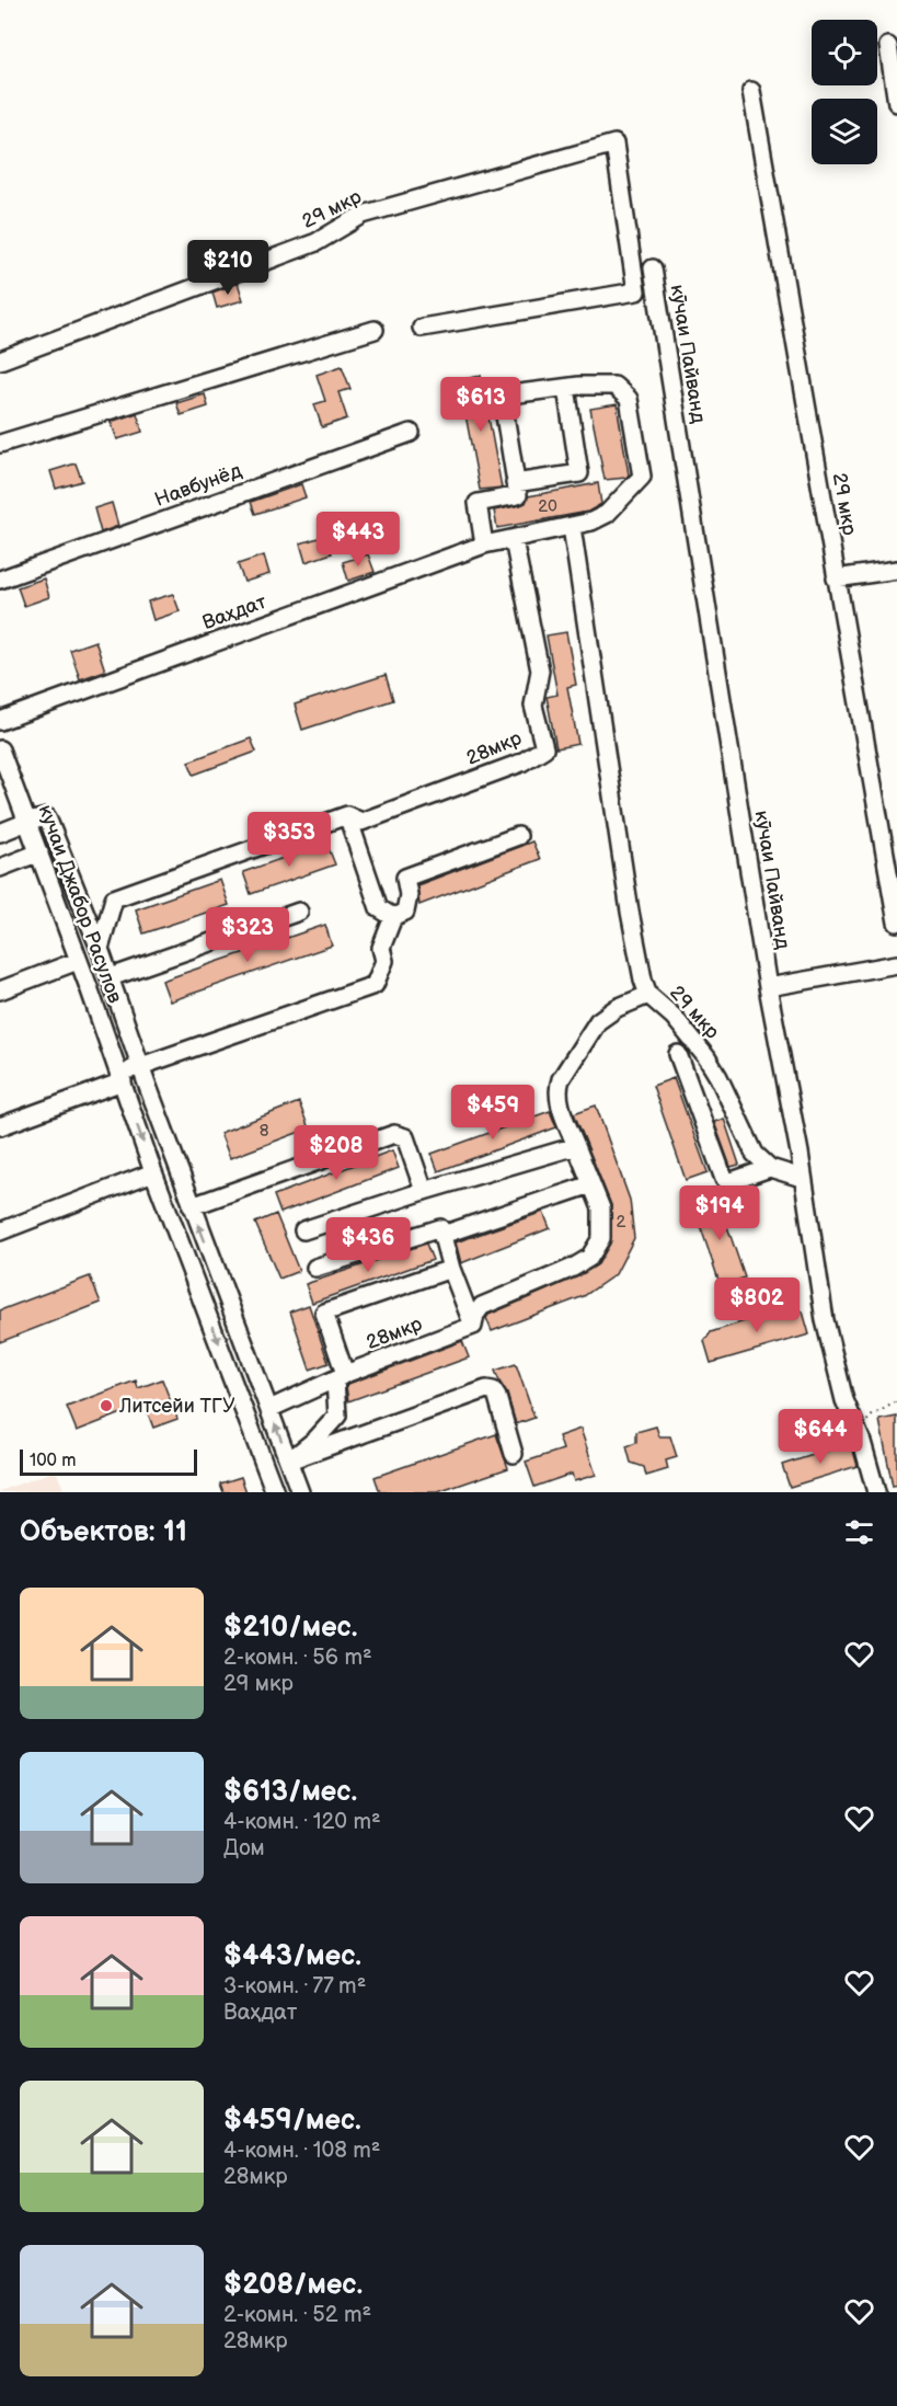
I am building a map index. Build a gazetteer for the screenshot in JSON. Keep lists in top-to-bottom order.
{
  "streets": {
    "street": [
      "29 мкр",
      "кӯчаи Пайванд",
      "Навбунёд",
      "Ваҳдат",
      "28мкр",
      "кучаи Джабор Расулов"
    ]
  },
  "places": ["Литсейи ТГУ"],
  "house_numbers": ["20", "8", "2"],
  "scale_bar": "100 m",
  "page": {
    "price": [
      "$210",
      "$613",
      "$443",
      "$353",
      "$323",
      "$459",
      "$208",
      "$194",
      "$436",
      "$802",
      "$644"
    ],
    "scale": "100 m",
    "heading": "Объектов: 11",
    "list": [
      {
        "name": "$210/мес.",
        "note": "2-комн. · 56 m² · 29 мкр"
      },
      {
        "name": "$613/мес.",
        "note": "4-комн. · 120 m² · Дом"
      },
      {
        "name": "$443/мес.",
        "note": "3-комн. · 77 m² · Ваҳдат"
      },
      {
        "name": "$459/мес.",
        "note": "4-комн. · 108 m² · 28мкр"
      },
      {
        "name": "$208/мес.",
        "note": "2-комн. · 52 m² · 28мкр"
      }
    ]
  }
}
